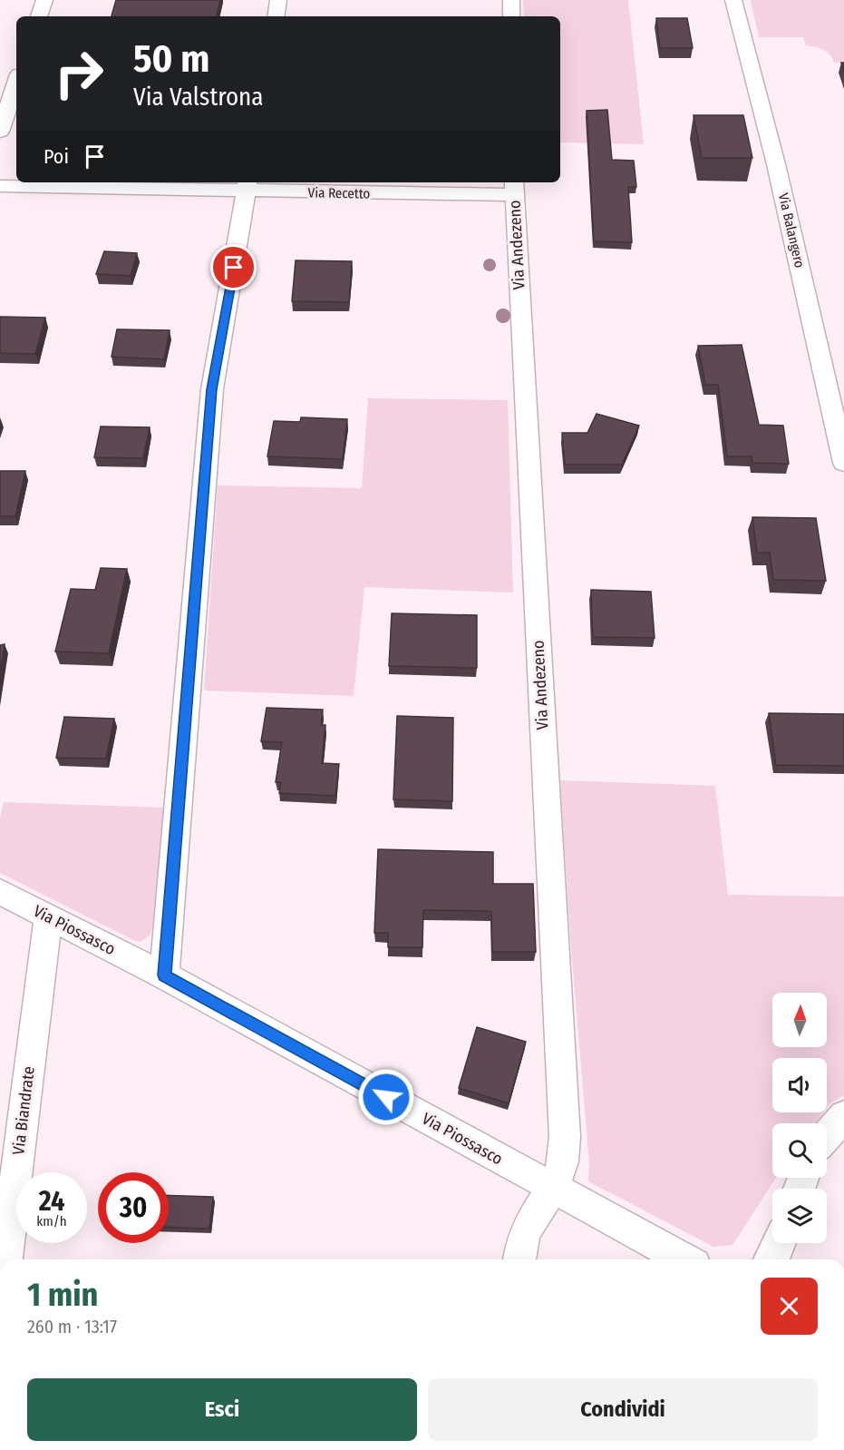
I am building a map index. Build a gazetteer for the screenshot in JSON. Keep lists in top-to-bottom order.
{
  "streets": {
    "street": [
      "Via Recetto",
      "Via Balangero",
      "Via Andezeno",
      "Via Piossasco",
      "Via Biandrate"
    ]
  },
  "crossings": [
    ["Via Recetto", "Via Andezeno"],
    ["Via Andezeno", "Via Piossasco"],
    ["Via Piossasco", "Via Biandrate"]
  ],
  "north": "top",
  "page": {
    "turn": ["50 m", "Via Valstrona"],
    "then": "Poi",
    "speed": "24 km/h",
    "limit": "30",
    "heading": ["1 min", "260 m · 13:17"],
    "buttons": ["Esci", "Condividi"]
  }
}
